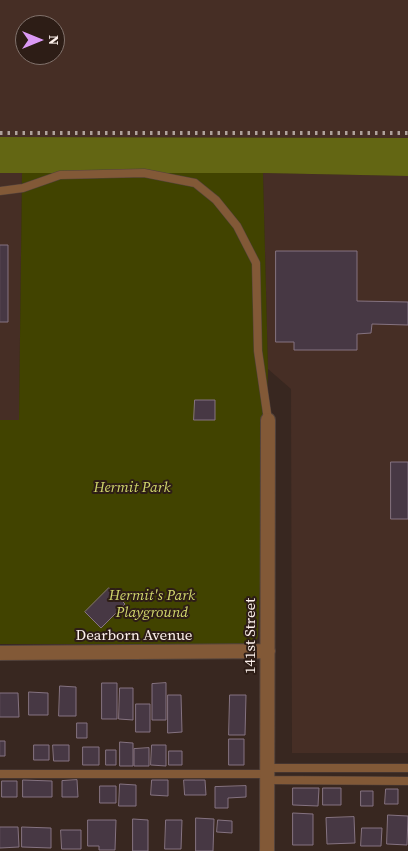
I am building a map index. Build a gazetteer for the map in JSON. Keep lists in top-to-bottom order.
{
  "streets": {
    "street": ["Dearborn Avenue", "141st Street"]
  },
  "crossings": [
    ["Dearborn Avenue", "141st Street"]
  ],
  "parks": ["Hermit Park", "Hermit's Park Playground"],
  "north": "right"
}
